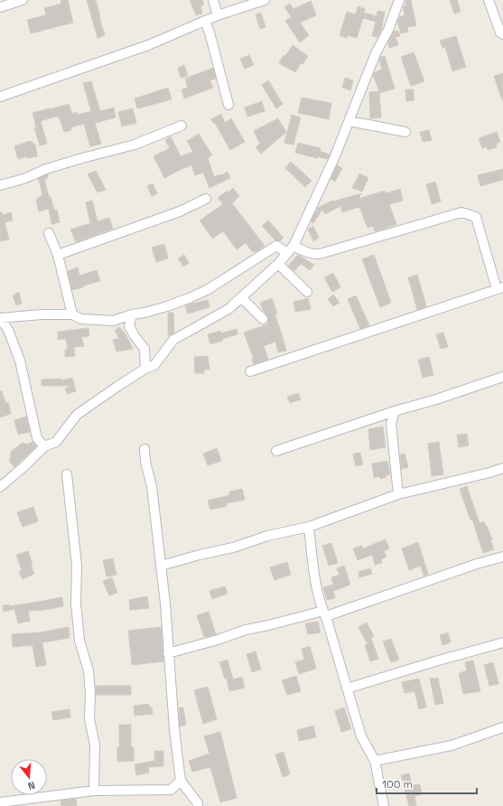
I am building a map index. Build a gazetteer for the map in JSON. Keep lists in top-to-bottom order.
{
  "scale_bar": "100 m",
  "north": "bottom"
}
